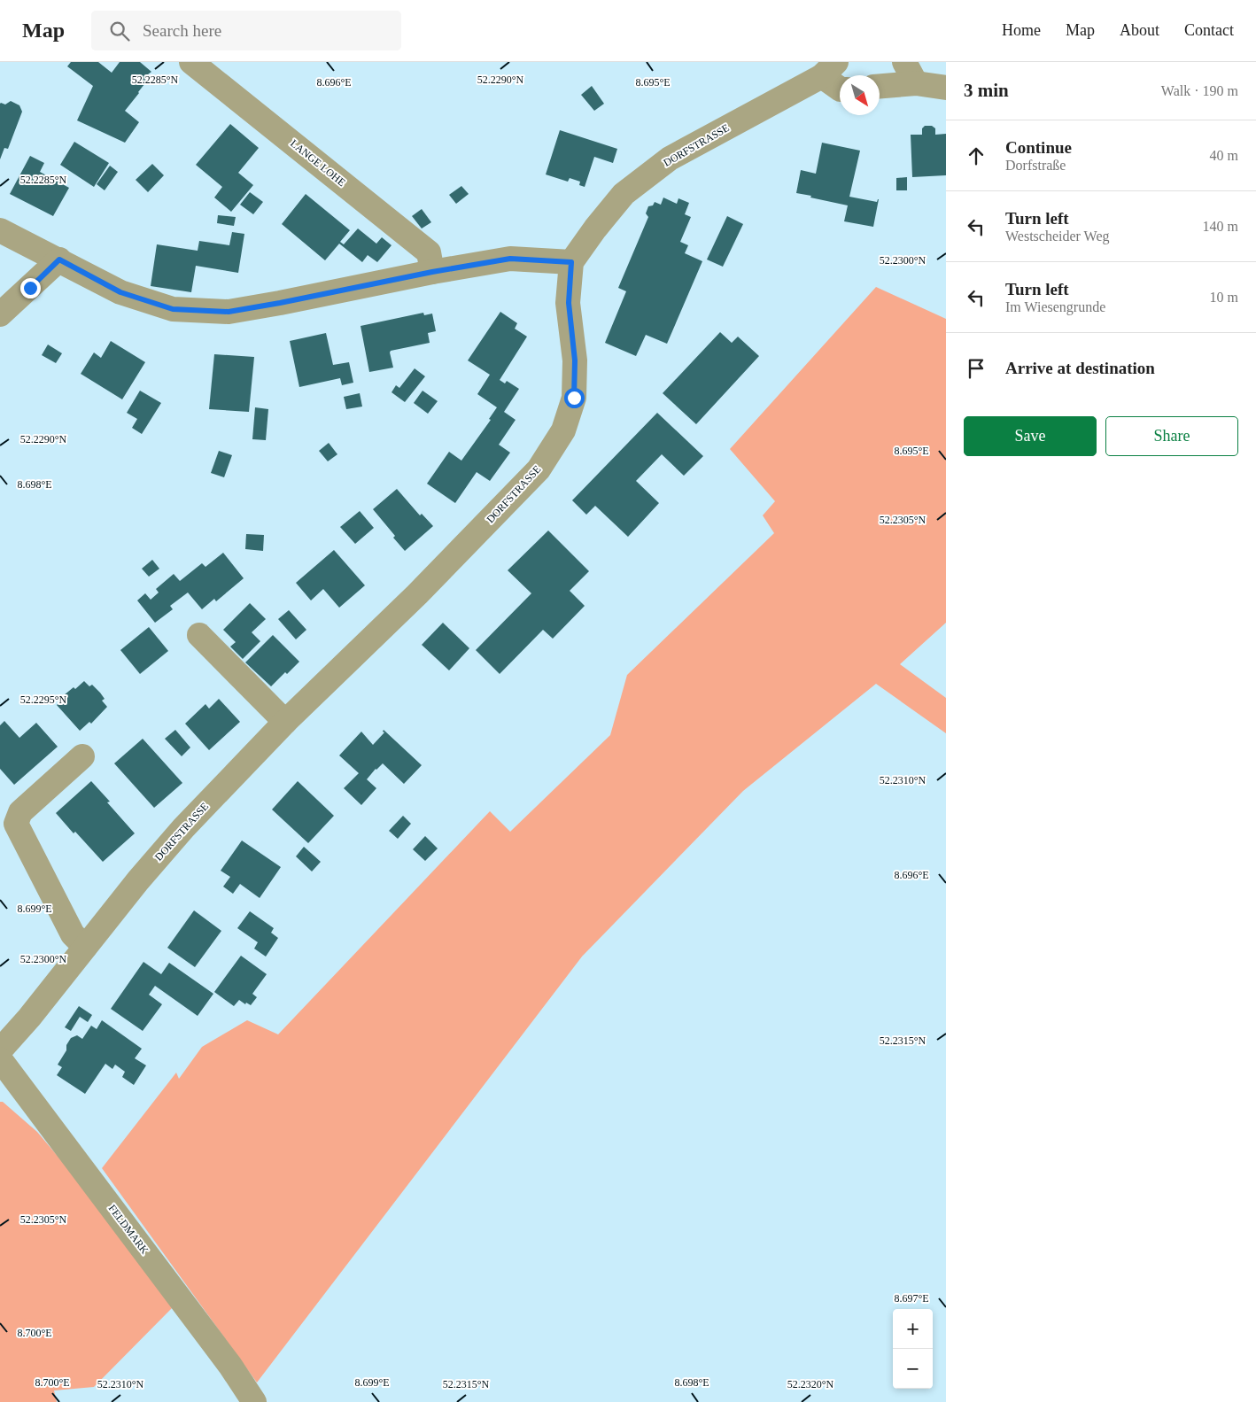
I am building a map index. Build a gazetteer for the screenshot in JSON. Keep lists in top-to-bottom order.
{
  "streets": {
    "street": ["DORFSTRASSE", "LANGE LOHE", "FELDMARK"]
  },
  "north": "bottom right",
  "page": {
    "header": "Map",
    "search": "Search here",
    "nav": [
      "Home",
      "Map",
      "About",
      "Contact"
    ],
    "heading": ["3 min", "Walk · 190 m"],
    "list": [
      ["Continue", "Dorfstraße", "40 m"],
      ["Turn left", "Westscheider Weg", "140 m"],
      ["Turn left", "Im Wiesengrunde", "10 m"],
      "Arrive at destination"
    ],
    "buttons": ["Save", "Share"],
    "map_buttons": ["+", "−"]
  },
  "coordinates": [
    "52.2285°N",
    "52.2290°N",
    "8.696°E",
    "8.695°E",
    "52.2300°N",
    "8.698°E",
    "52.2305°N",
    "52.2295°N",
    "52.2310°N",
    "8.699°E",
    "52.2315°N",
    "8.697°E",
    "8.700°E",
    "52.2320°N"
  ]
}
